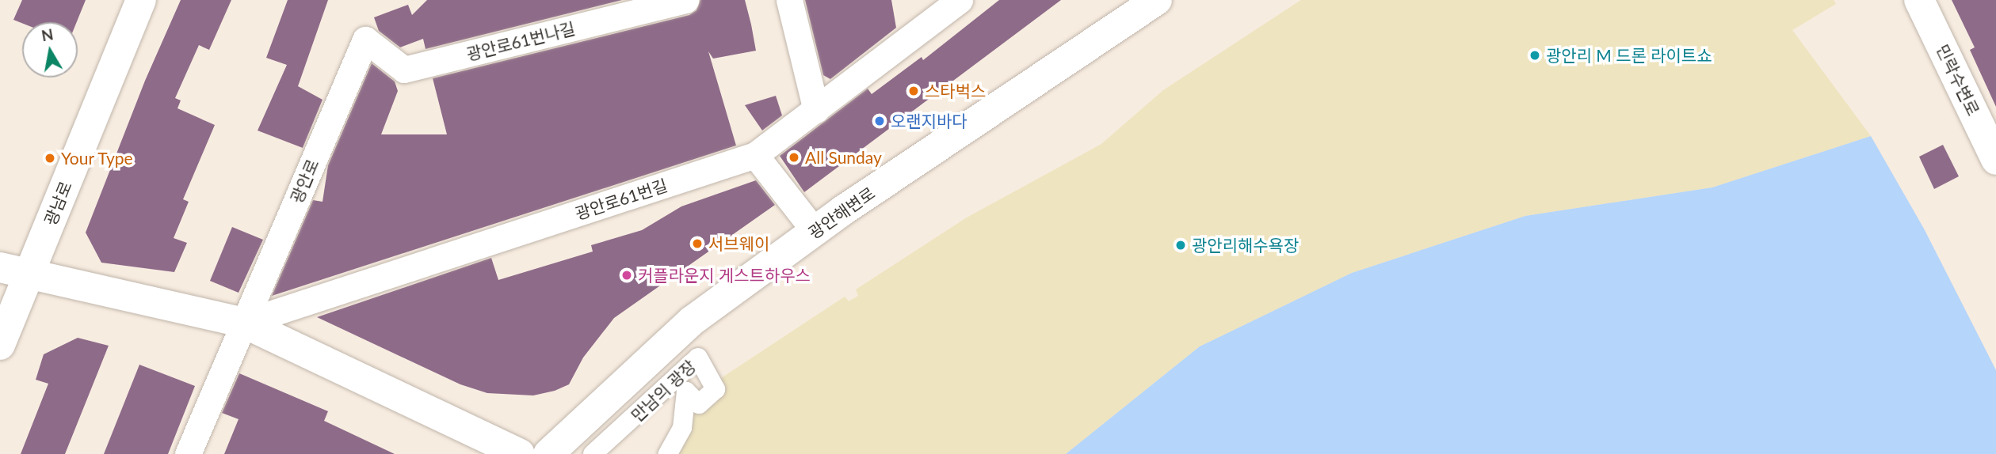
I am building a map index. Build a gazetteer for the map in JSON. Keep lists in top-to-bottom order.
{
  "streets": {
    "main road": ["민락수변로", "광남로", "광안해변로"],
    "street": [
      "광안로61번나길",
      "광안로",
      "광안로61번길",
      "만남의 광장"
    ]
  },
  "crossings": [
    ["광안로61번나길", "광안로"],
    ["광안로", "광안로61번길"]
  ],
  "places": [
    "광안리 M 드론 라이트쇼",
    "스타벅스",
    "오랜지바다",
    "All Sunday",
    "Your Type",
    "서브웨이",
    "광안리해수욕장",
    "커플라운지 게스트하우스"
  ],
  "north": "top"
}
